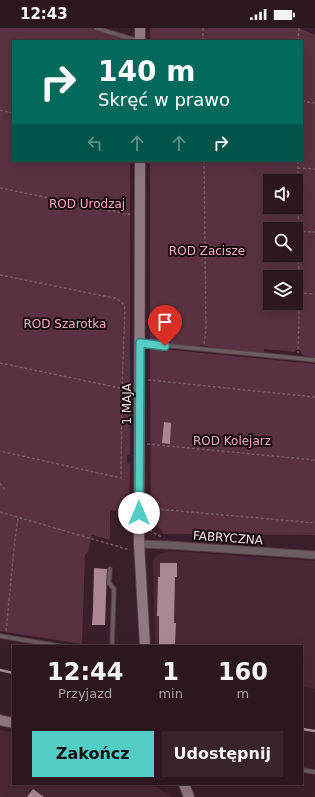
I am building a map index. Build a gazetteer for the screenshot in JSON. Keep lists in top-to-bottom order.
{
  "streets": {
    "street": ["1 MAJA", "FABRYCZNA"]
  },
  "crossings": [
    ["1 MAJA", "FABRYCZNA"]
  ],
  "parks": [
    "ROD Urodzaj",
    "ROD Zacisze",
    "ROD Szarotka",
    "ROD Kolejarz"
  ],
  "page": {
    "status": "12:43",
    "turn": ["140 m", "Skręć w prawo"],
    "eta": [
      "12:44",
      "Przyjazd",
      "1",
      "min",
      "160",
      "m"
    ],
    "buttons": ["Zakończ", "Udostępnij"]
  }
}
